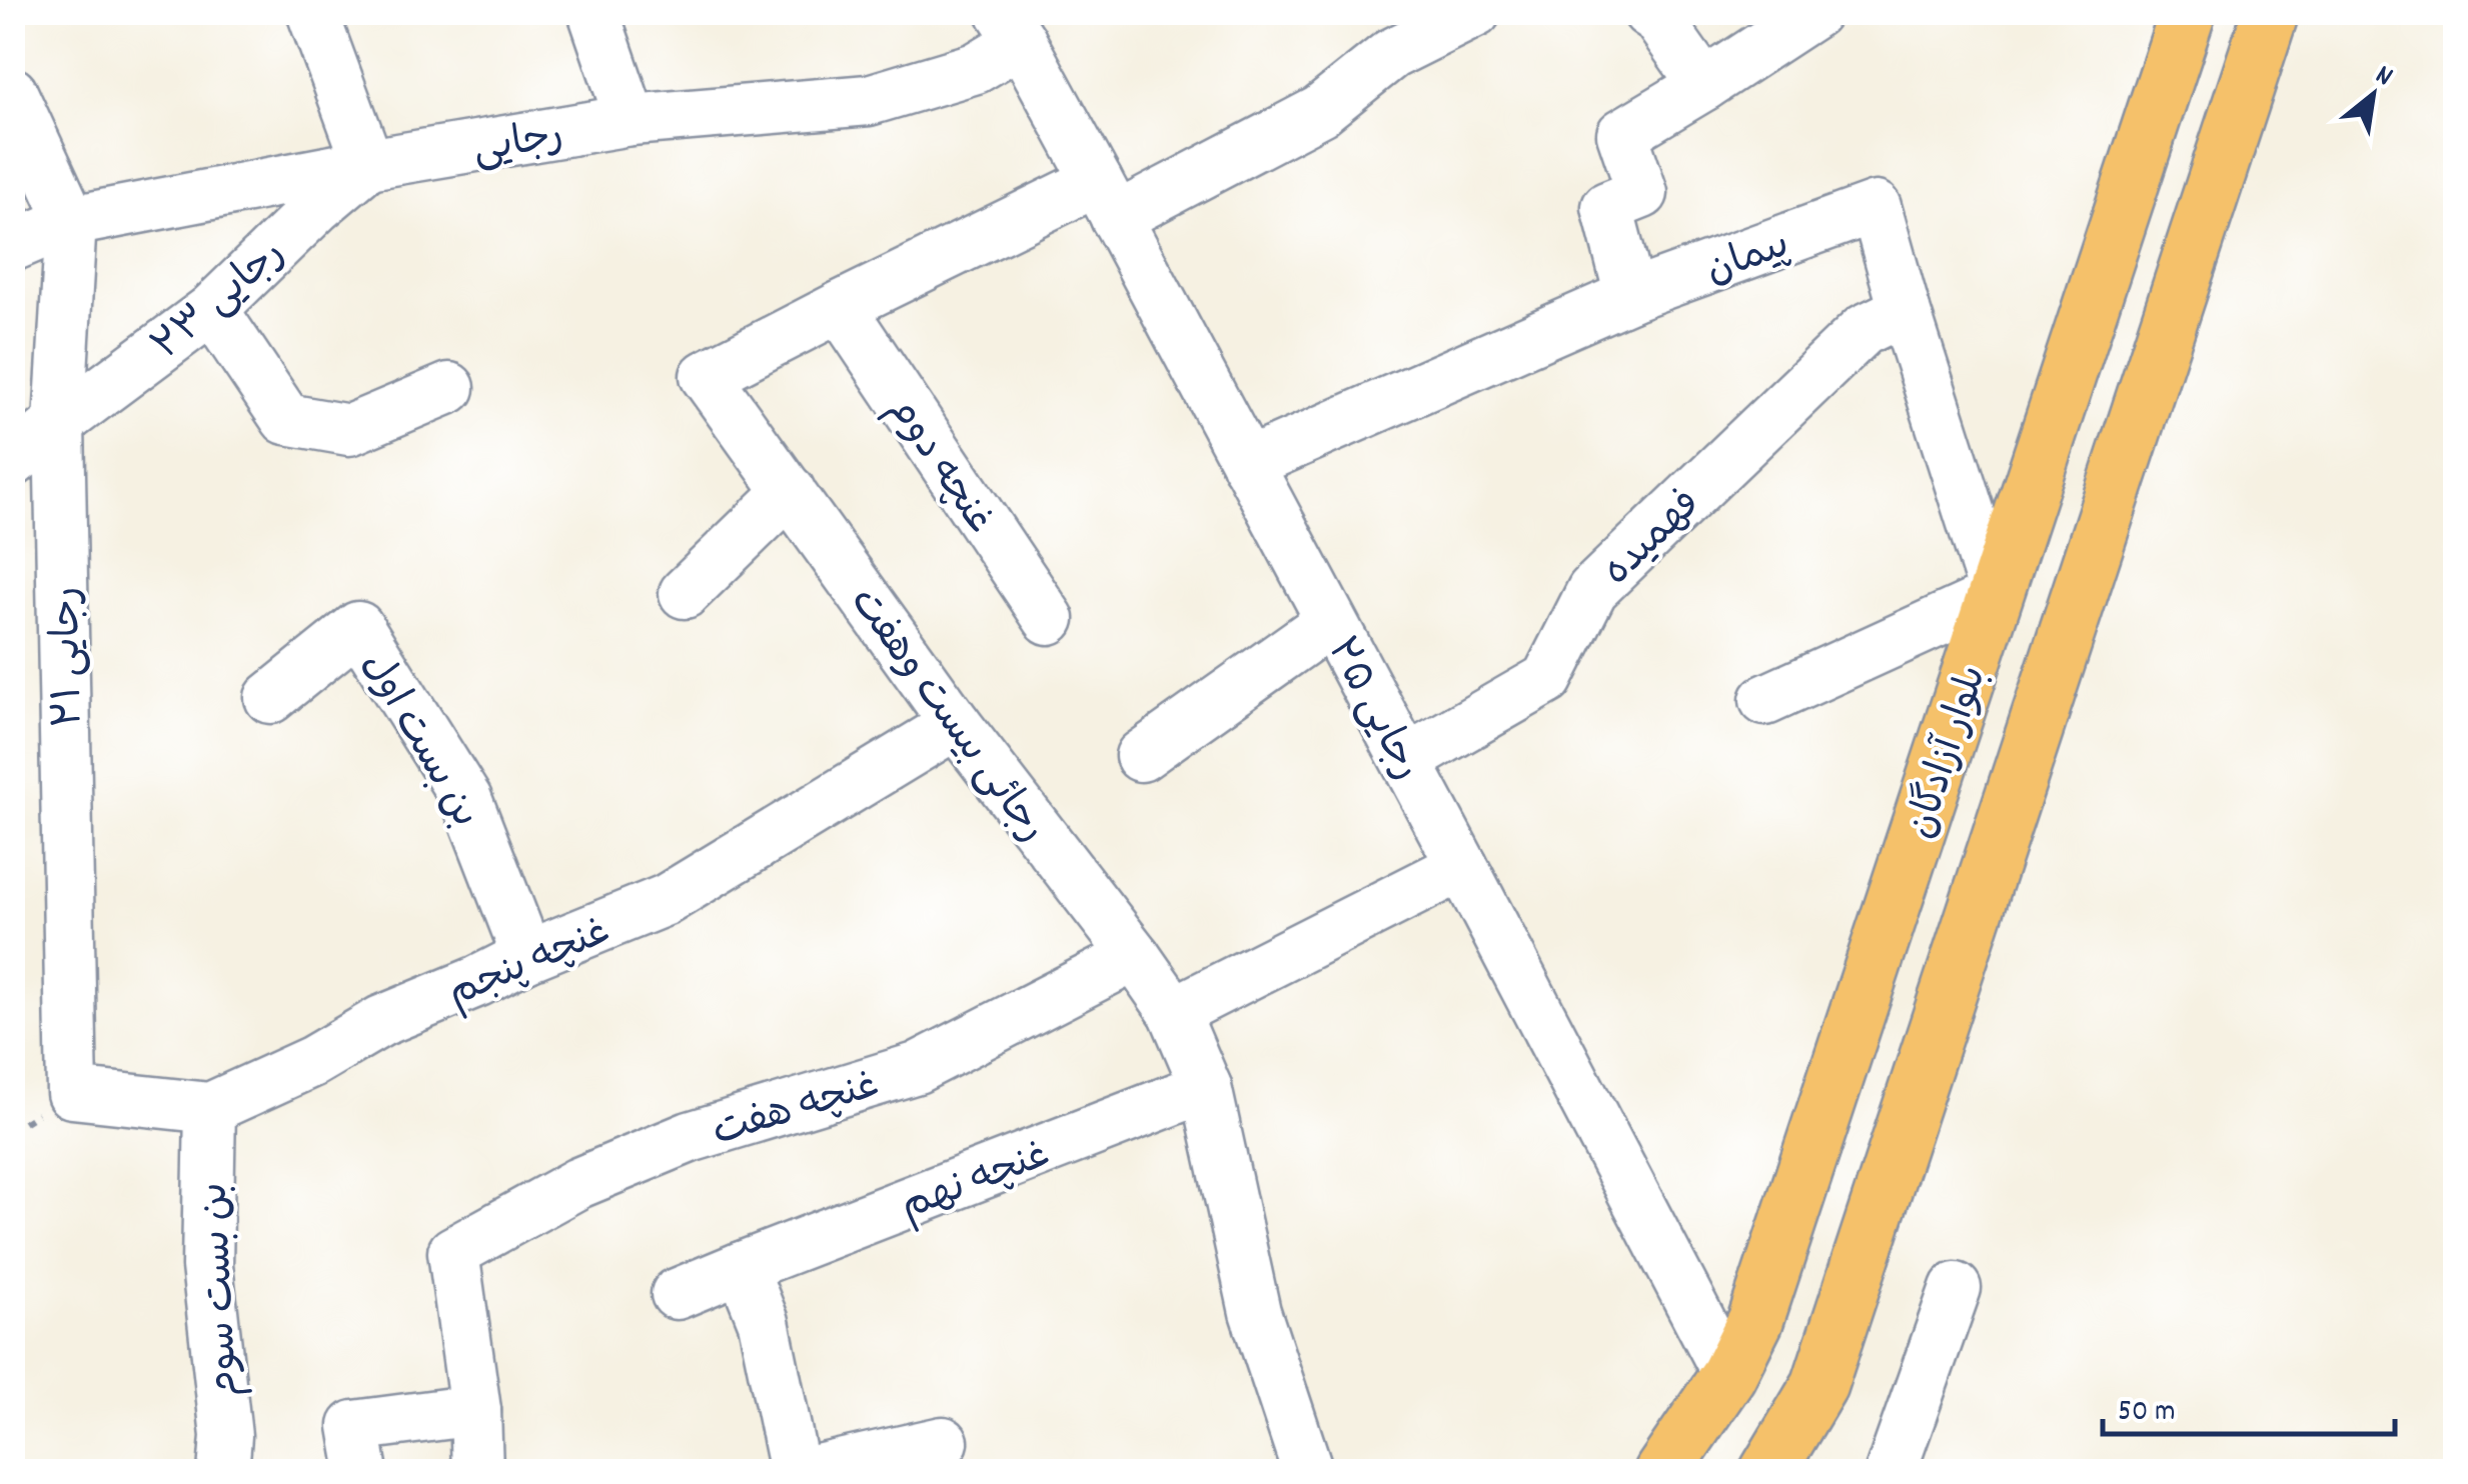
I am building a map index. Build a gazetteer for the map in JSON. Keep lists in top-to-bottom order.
{
  "streets": {
    "highway": ["بلوار آزادگان"],
    "street": [
      "رجایی",
      "پیمان",
      "رجایی ۲۳",
      "غنچه دوم",
      "فهمیده",
      "رجایی ۲۱",
      "رجایی ۲۵",
      "رجائی بیست وهفت",
      "بن بست اول",
      "غنچه پنجم",
      "غنچه هفت",
      "غنچه نهم",
      "بن بست سوم"
    ]
  },
  "crossings": [
    ["رجایی", "رجایی ۲۳"],
    ["رجایی", "رجایی ۲۱"],
    ["رجایی", "رجایی ۲۵"],
    ["پیمان", "فهمیده"],
    ["پیمان", "رجایی ۲۵"],
    ["پیمان", "بلوار آزادگان"],
    ["رجایی ۲۳", "رجایی ۲۱"],
    ["غنچه دوم", "رجائی بیست وهفت"],
    ["فهمیده", "رجایی ۲۵"],
    ["رجایی ۲۱", "غنچه پنجم"],
    ["رجایی ۲۱", "بن بست سوم"],
    ["رجایی ۲۵", "رجائی بیست وهفت"],
    ["رجایی ۲۵", "بلوار آزادگان"],
    ["رجائی بیست وهفت", "غنچه پنجم"],
    ["رجائی بیست وهفت", "غنچه هفت"],
    ["رجائی بیست وهفت", "غنچه نهم"],
    ["بن بست اول", "غنچه پنجم"],
    ["غنچه پنجم", "بن بست سوم"]
  ],
  "scale_bar": "50 m",
  "north": "top right"
}
